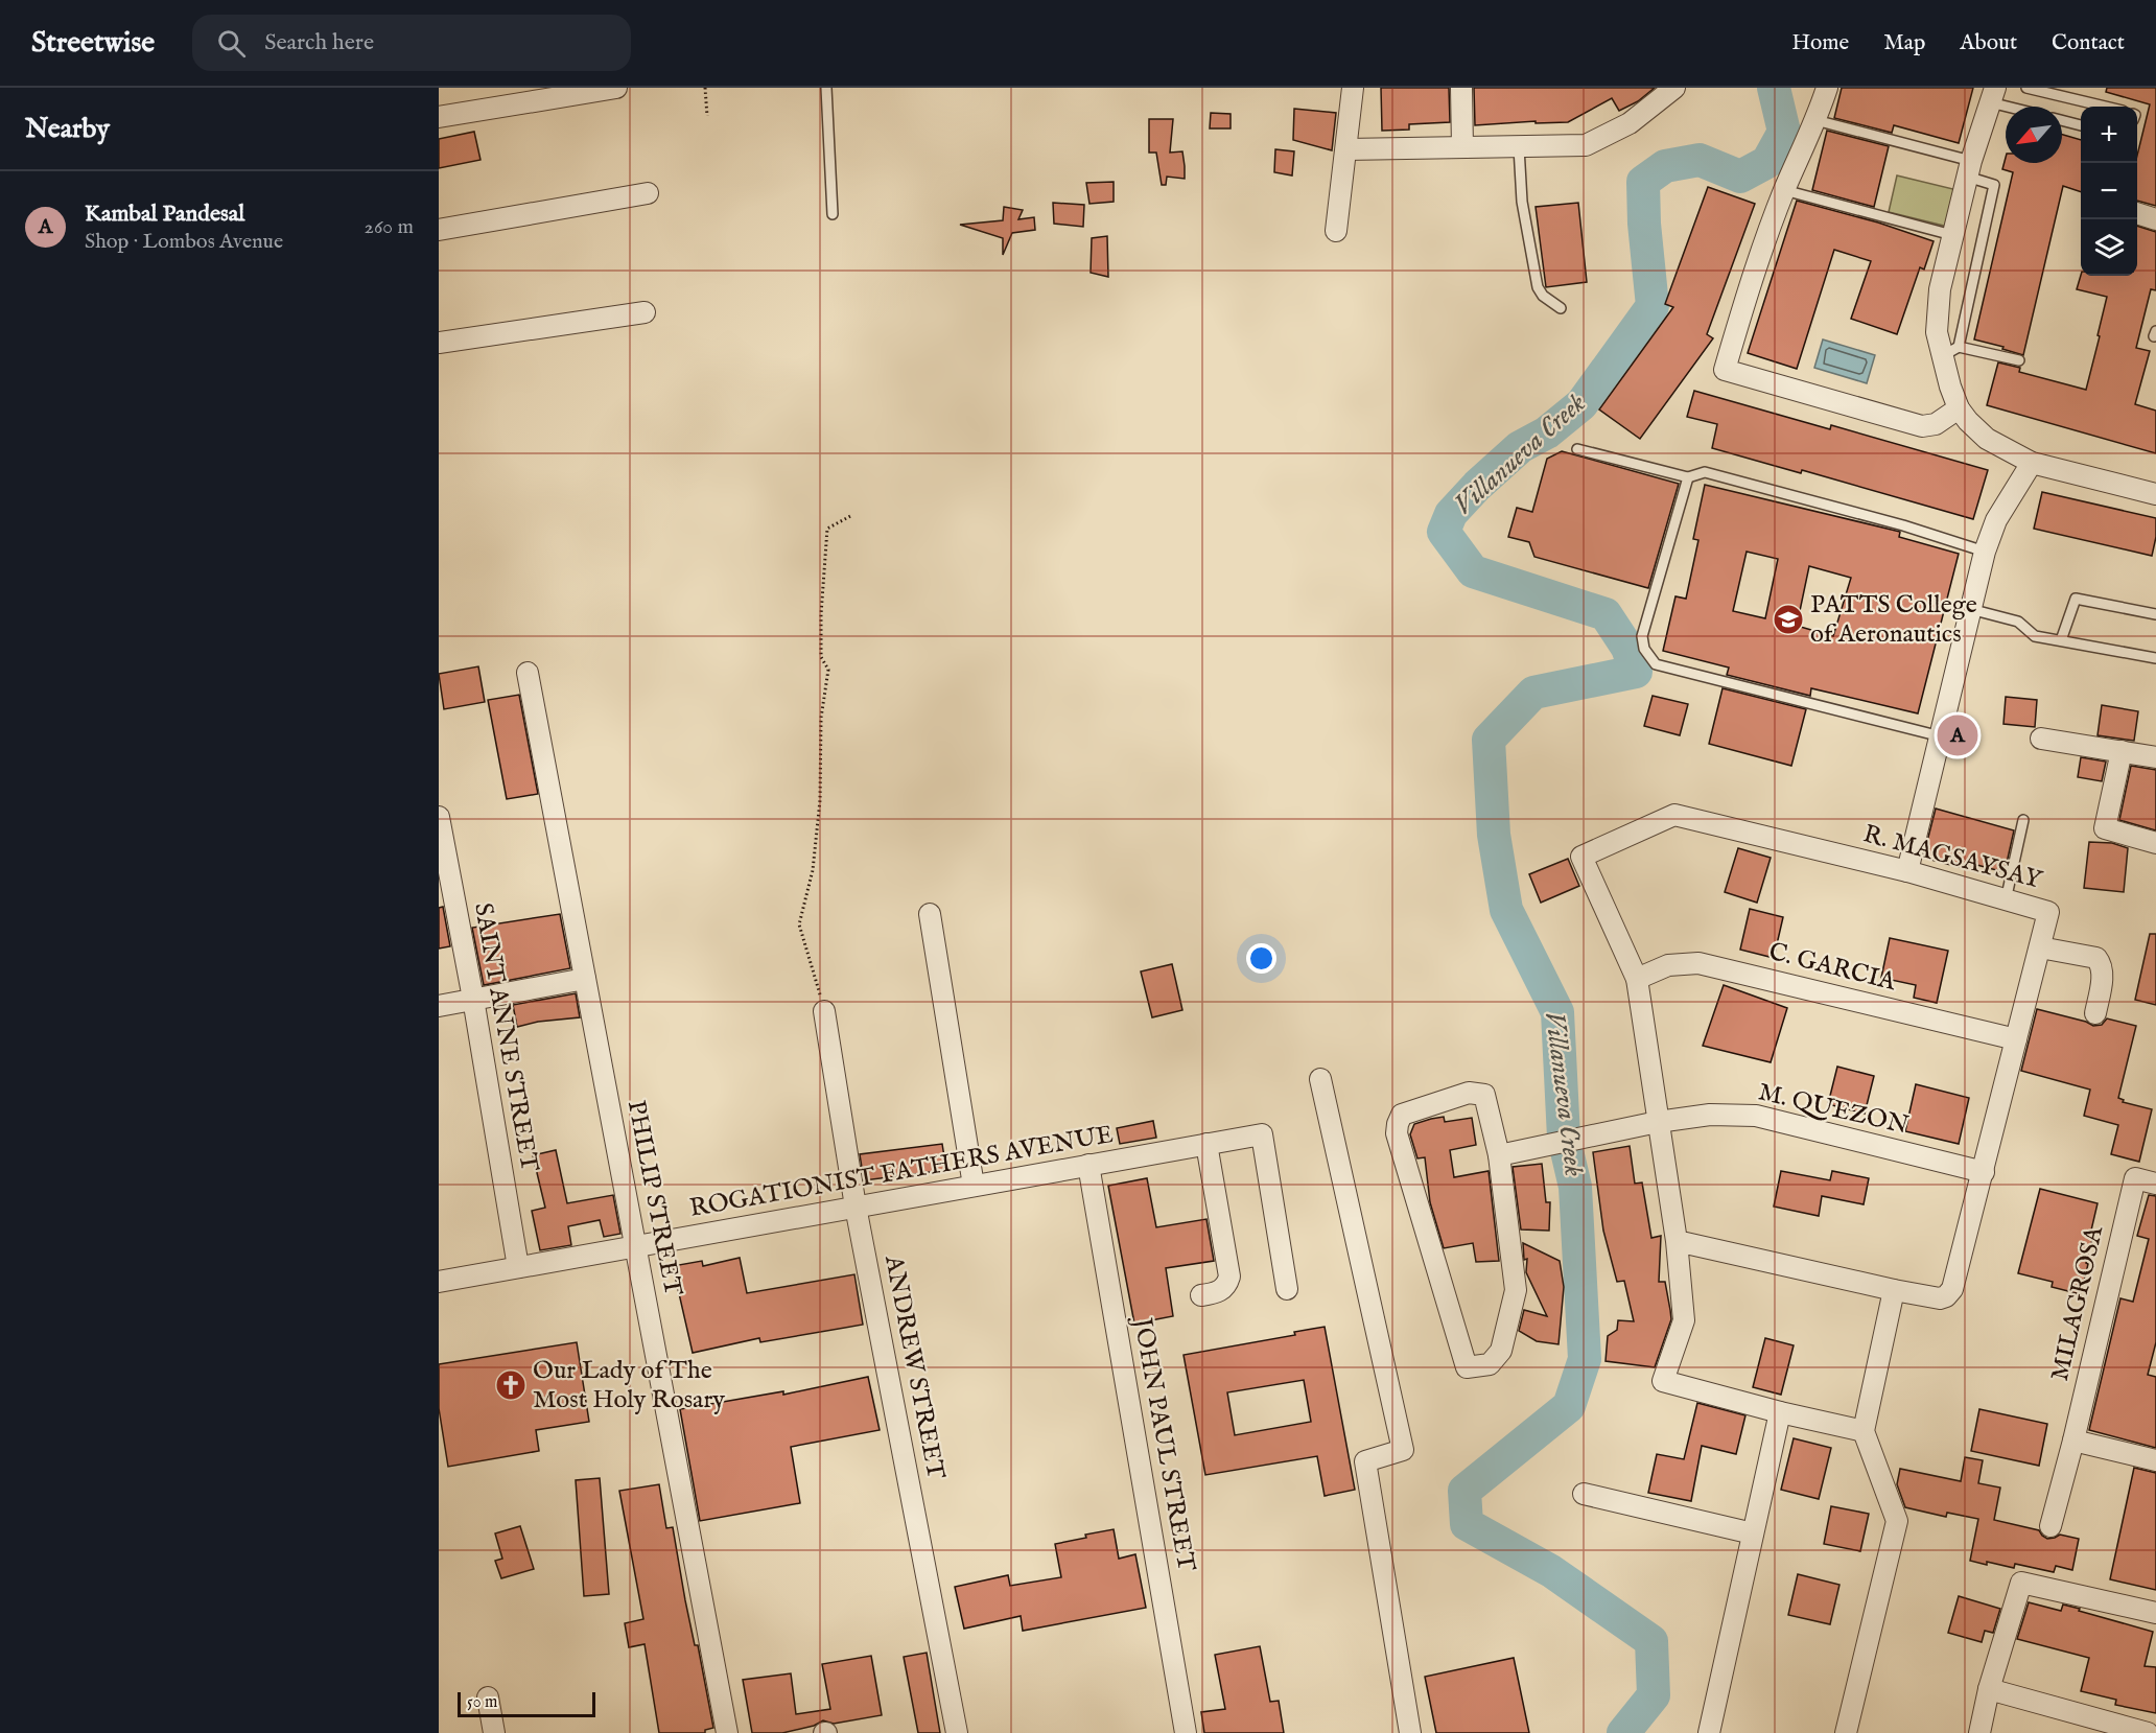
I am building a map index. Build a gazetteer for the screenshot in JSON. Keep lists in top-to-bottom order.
{
  "streets": {
    "street": [
      "R. MAGSAYSAY",
      "C. GARCIA",
      "SAINT ANNE STREET",
      "M. QUEZON",
      "ROGATIONIST FATHERS AVENUE",
      "PHILIP STREET",
      "MILAGROSA",
      "ANDREW STREET",
      "JOHN PAUL STREET"
    ]
  },
  "crossings": [
    ["R. MAGSAYSAY", "C. GARCIA"],
    ["R. MAGSAYSAY", "M. QUEZON"],
    ["SAINT ANNE STREET", "ROGATIONIST FATHERS AVENUE"],
    ["ROGATIONIST FATHERS AVENUE", "PHILIP STREET"],
    ["ROGATIONIST FATHERS AVENUE", "ANDREW STREET"],
    ["ROGATIONIST FATHERS AVENUE", "JOHN PAUL STREET"]
  ],
  "water": ["Villanueva Creek"],
  "places": {
    "school or university": ["PATTS College of Aeronautics"],
    "church": ["Our Lady of The Most Holy Rosary"]
  },
  "scale_bar": "50 m",
  "north": "bottom left",
  "page": {
    "header": "Streetwise",
    "search": "Search here",
    "nav": [
      "Home",
      "Map",
      "About",
      "Contact"
    ],
    "heading": "Nearby",
    "map_buttons": ["+", "−"],
    "list": [
      {
        "mark": "A",
        "name": "Kambal Pandesal",
        "note": "Shop · Lombos Avenue",
        "value": "260 m"
      }
    ],
    "pins": "A",
    "scale": "50 m"
  }
}
